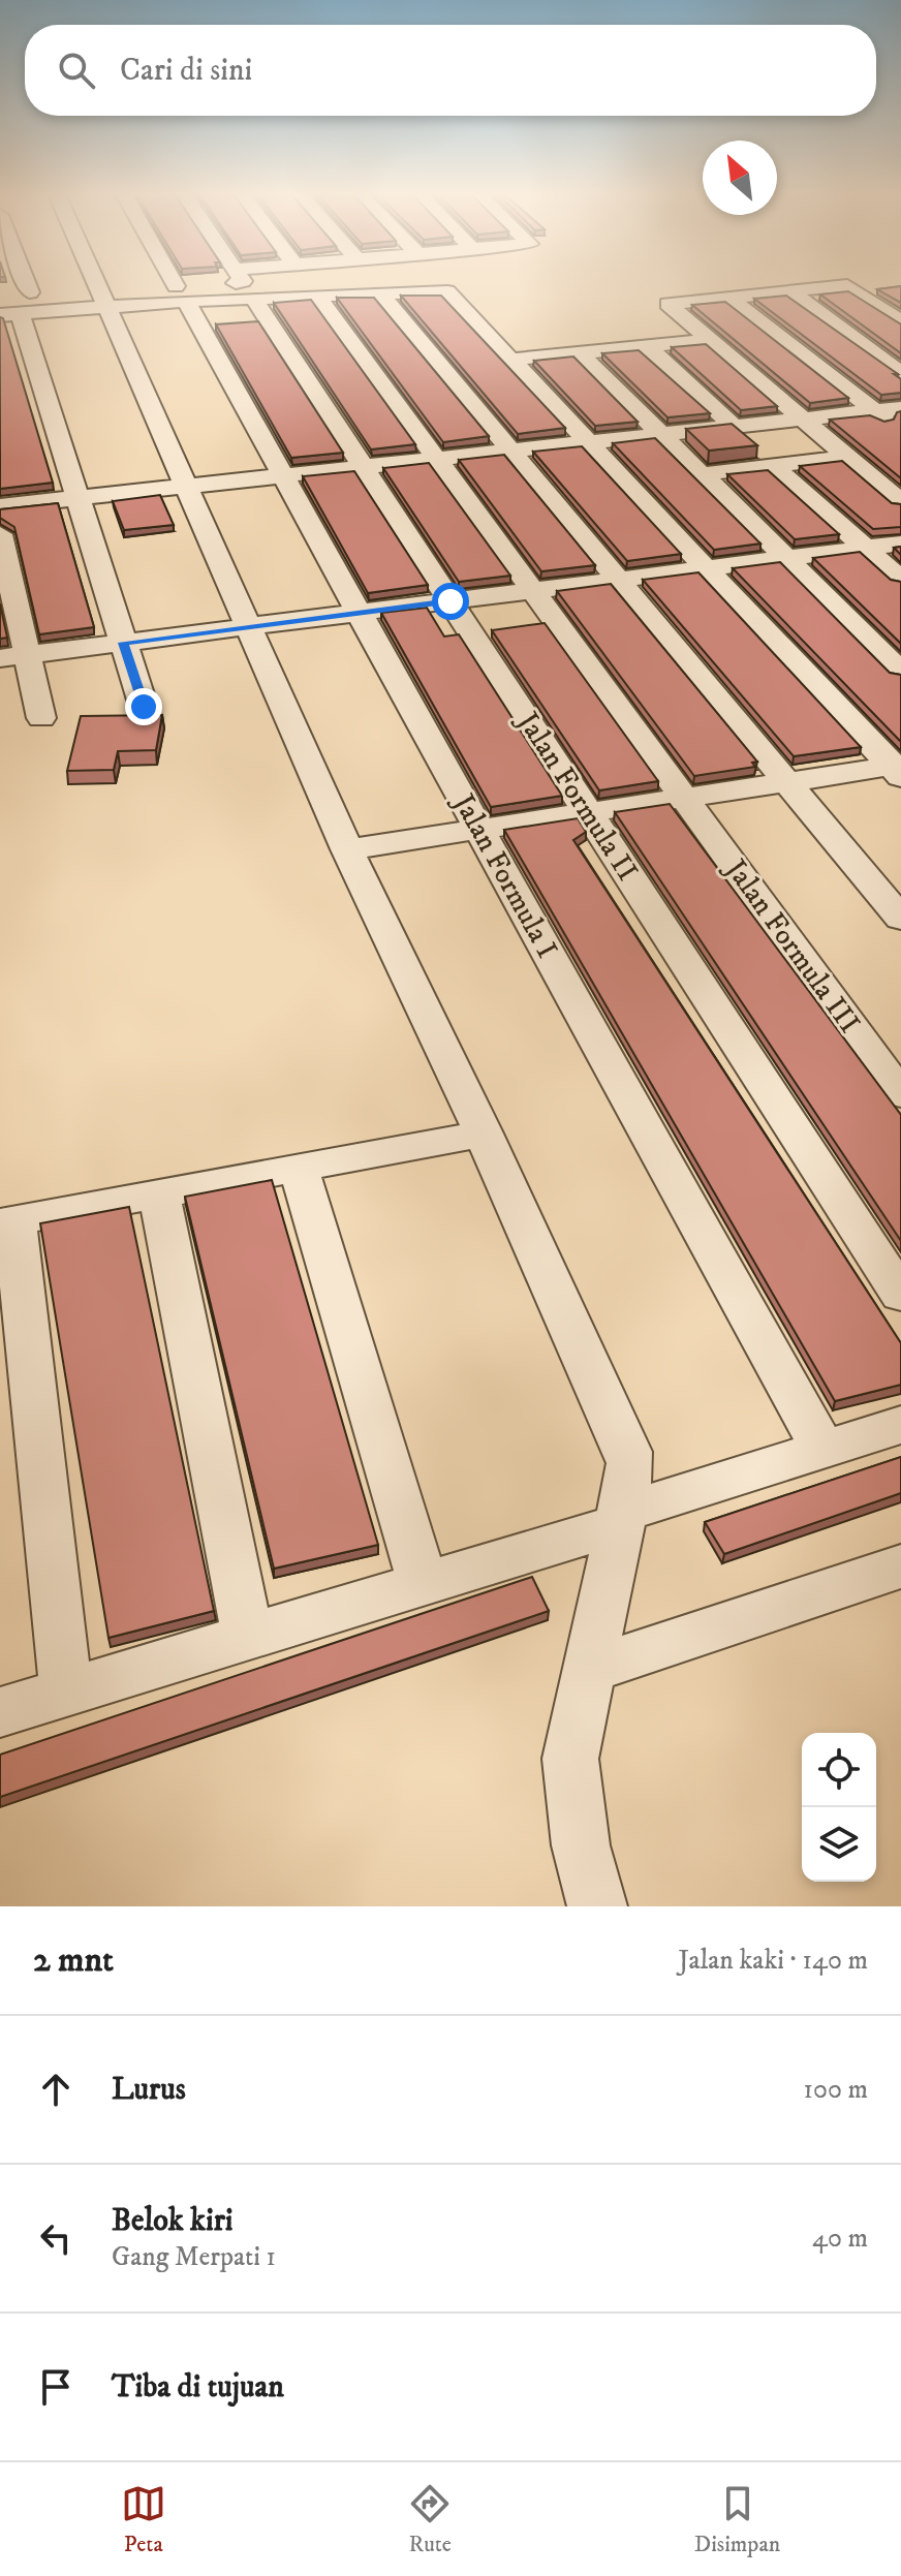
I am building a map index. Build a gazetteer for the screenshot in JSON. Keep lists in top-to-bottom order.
{
  "streets": {
    "street": ["Jalan Formula II", "Jalan Formula I", "Jalan Formula III"]
  },
  "north": "top left",
  "page": {
    "search": "Cari di sini",
    "heading": ["2 mnt", "Jalan kaki · 140 m"],
    "list": [
      ["Lurus", "100 m"],
      ["Belok kiri", "Gang Merpati 1", "40 m"],
      "Tiba di tujuan"
    ],
    "nav": ["Peta", "Rute", "Disimpan"]
  }
}
